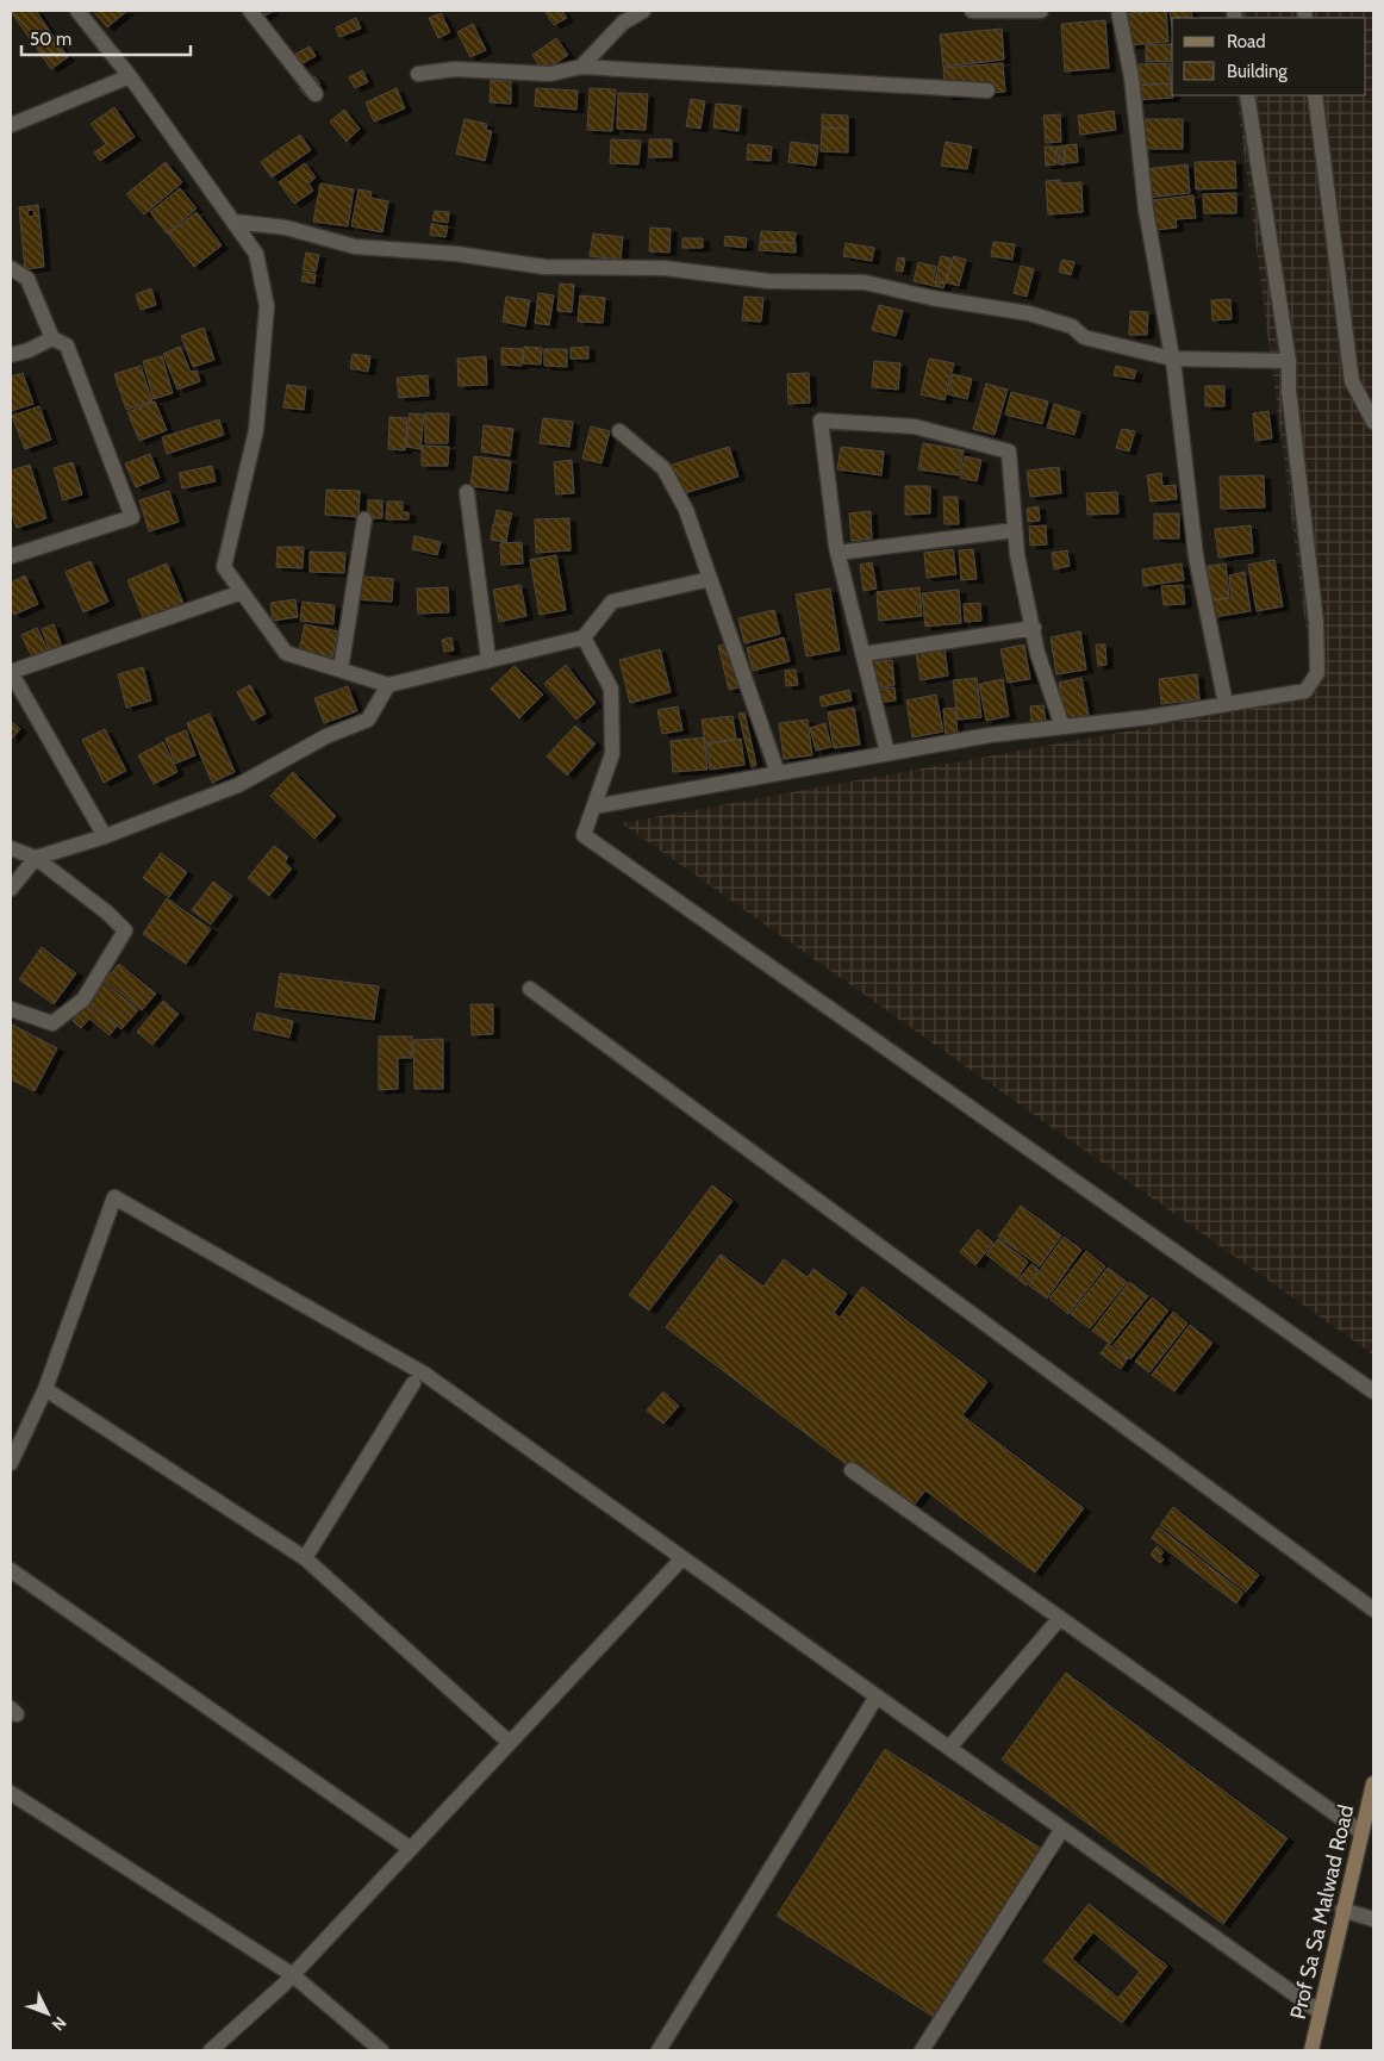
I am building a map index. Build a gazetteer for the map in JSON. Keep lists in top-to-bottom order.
{
  "streets": {
    "street": ["Prof Sa Sa Malwad Road"]
  },
  "legend": ["Road", "Building"],
  "scale_bar": "50 m",
  "north": "bottom right"
}
